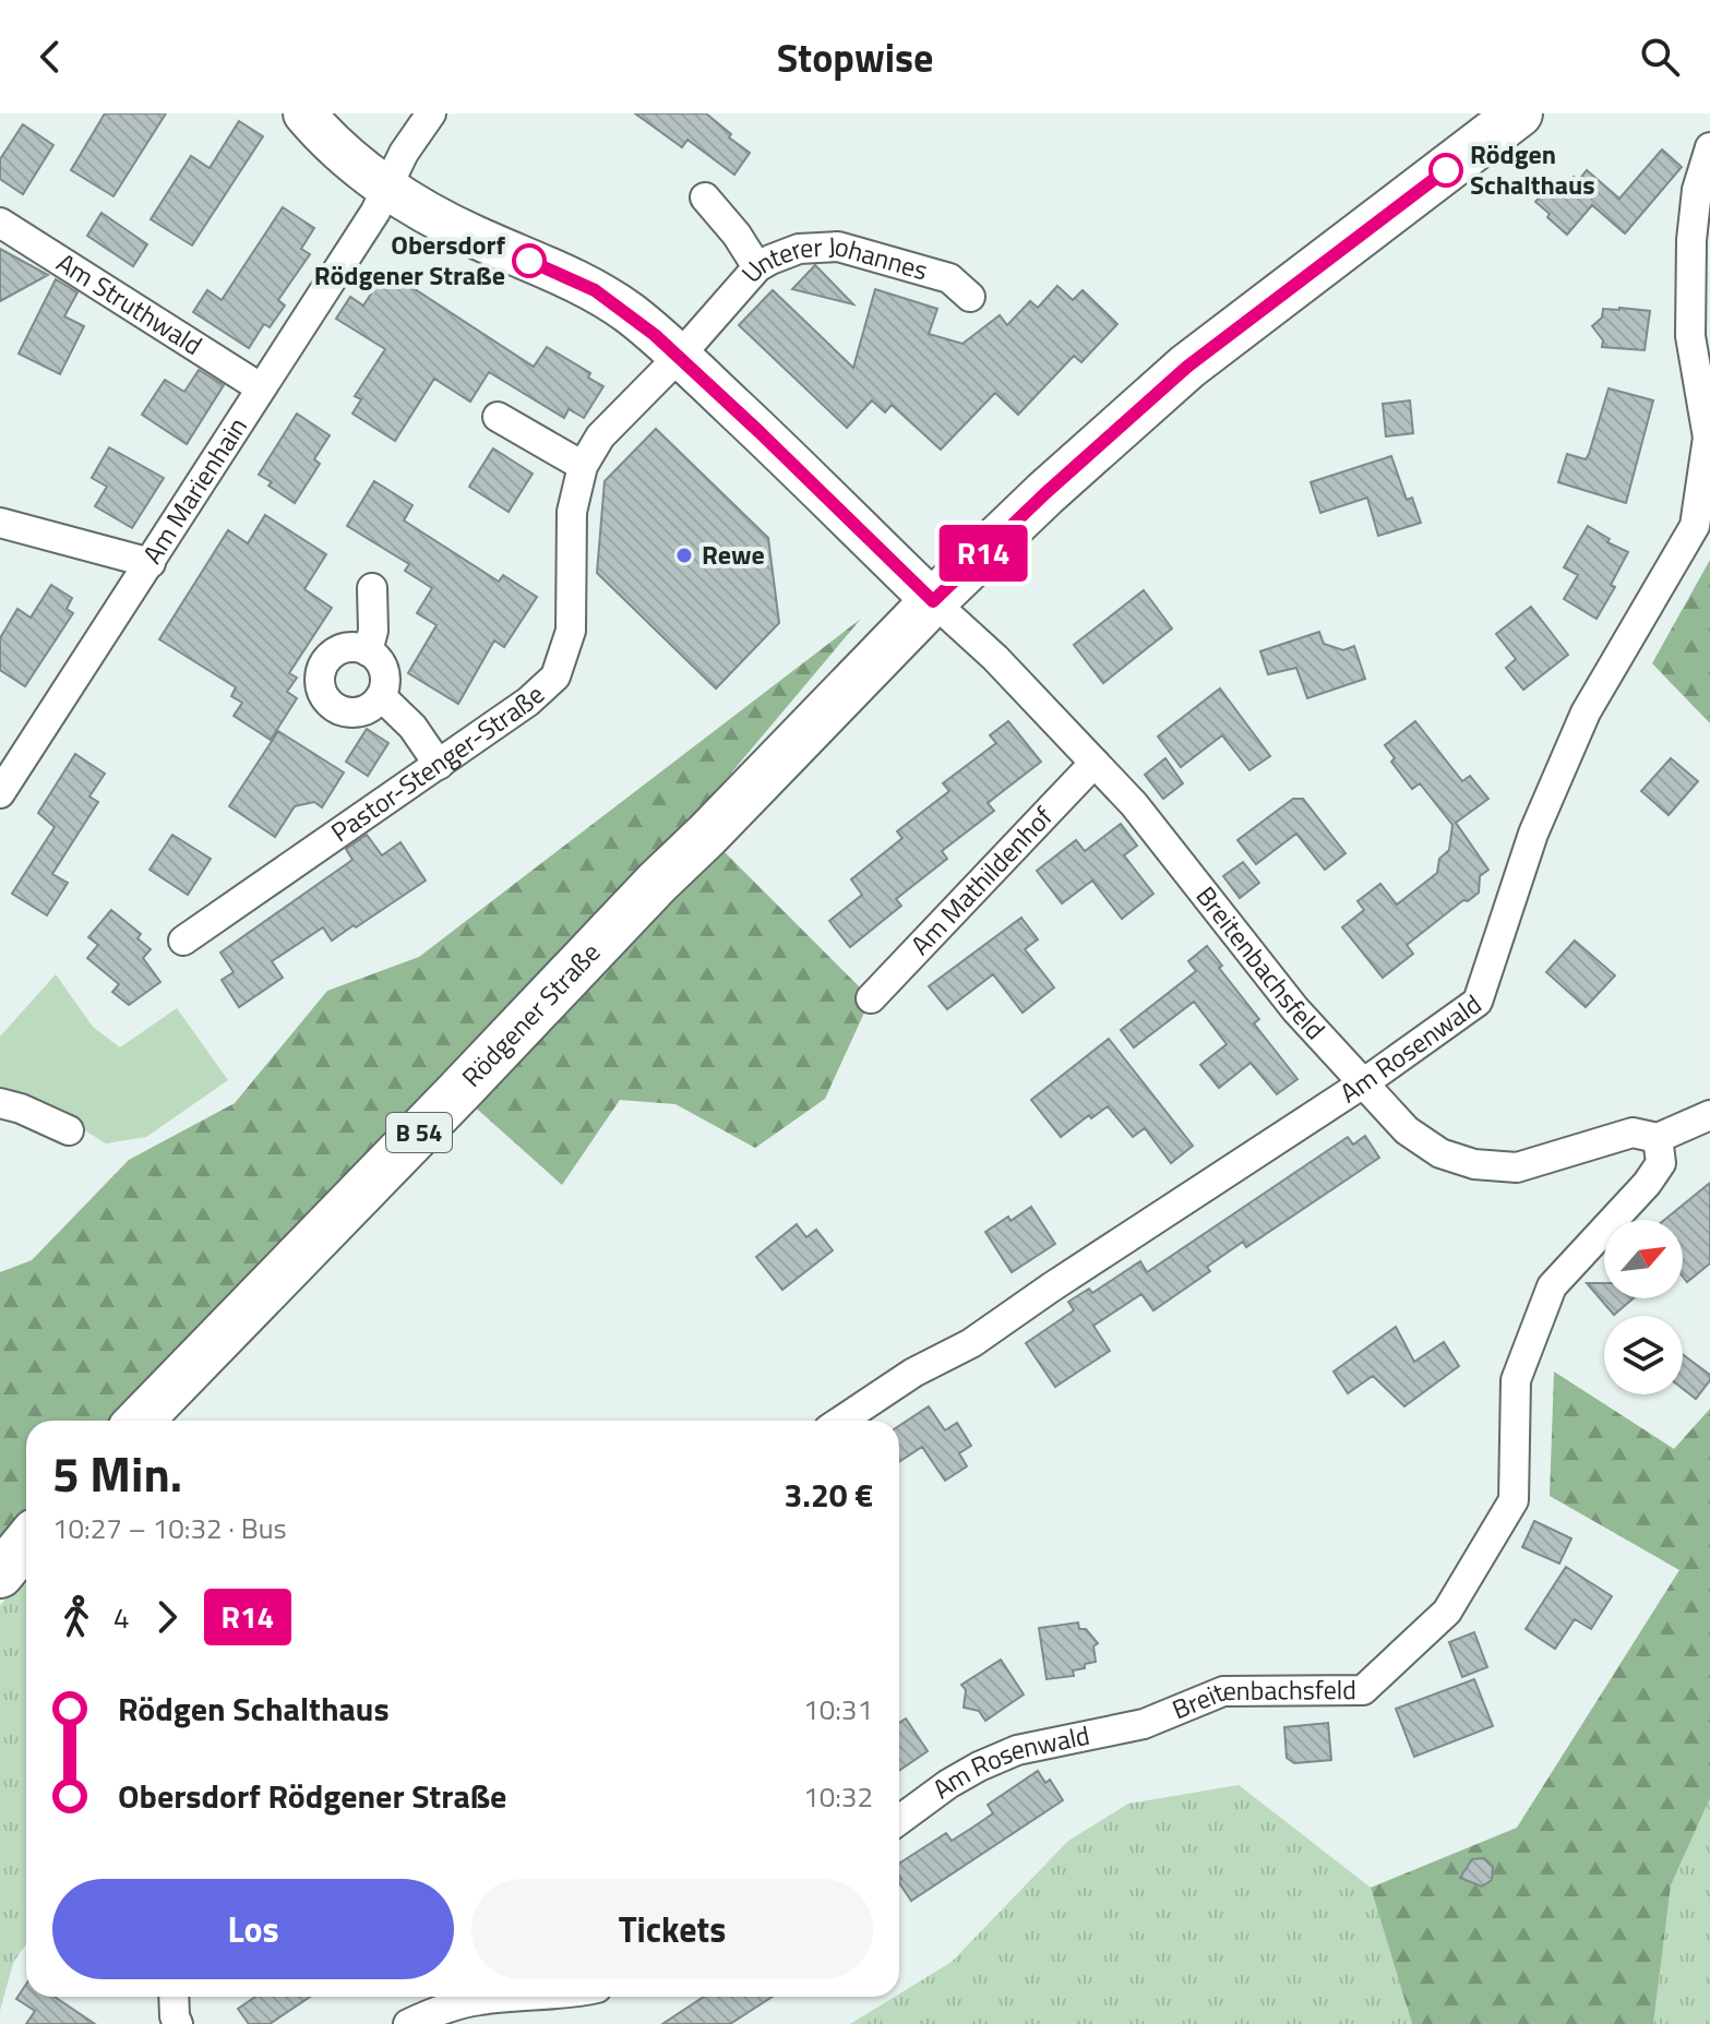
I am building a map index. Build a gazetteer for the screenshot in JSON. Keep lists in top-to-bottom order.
{
  "streets": {
    "main road": ["Rödgener Straße", "B 54"],
    "street": [
      "Unterer Johannes",
      "Am Struthwald",
      "Am Marienhain",
      "Pastor-Stenger-Straße",
      "Am Mathildenhof",
      "Breitenbachsfeld",
      "Am Rosenwald"
    ]
  },
  "crossings": [
    ["Unterer Johannes", "Pastor-Stenger-Straße"],
    ["Am Struthwald", "Am Marienhain"],
    ["Am Mathildenhof", "Breitenbachsfeld"],
    ["Breitenbachsfeld", "Rödgener Straße"],
    ["Breitenbachsfeld", "Am Rosenwald"]
  ],
  "places": ["Rödgen Schalthaus", "Obersdorf Rödgener Straße", "Rewe"],
  "lines": ["bus line R14"],
  "north": "top right",
  "page": {
    "header": "Stopwise",
    "on_map": "R14",
    "heading": ["5 Min.", "10:27 – 10:32 · Bus", "3.20 €"],
    "legs": ["4", "R14"],
    "list": [
      {
        "name": "Rödgen Schalthaus",
        "value": "10:31"
      },
      {
        "name": "Obersdorf Rödgener Straße",
        "value": "10:32"
      }
    ],
    "buttons": ["Los", "Tickets"]
  }
}
